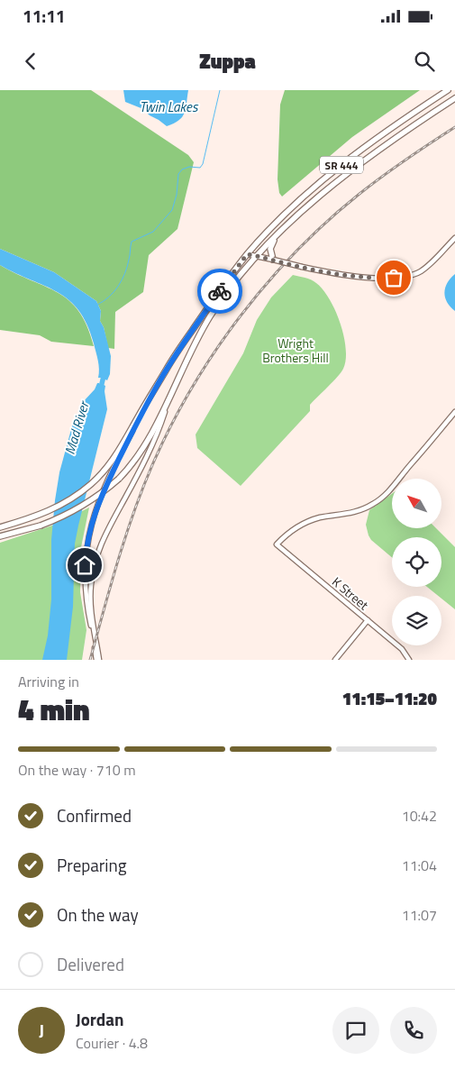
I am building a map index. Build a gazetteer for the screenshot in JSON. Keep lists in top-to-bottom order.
{
  "streets": {
    "highway": ["SR 444"],
    "main road": ["K Street"]
  },
  "water": ["Twin Lakes", "Mad River"],
  "parks": ["Wright Brothers Hill"],
  "north": "top left",
  "page": {
    "status": "11:11",
    "header": "Zuppa",
    "heading": ["4 min", "Arriving in", "11:15–11:20"],
    "panel": ["Jordan", "Courier · 4.8"],
    "bar": "On the way · 710 m",
    "list": [
      ["Confirmed", "10:42"],
      ["Preparing", "11:04"],
      ["On the way", "11:07"],
      "Delivered"
    ],
    "round": "J"
  }
}
